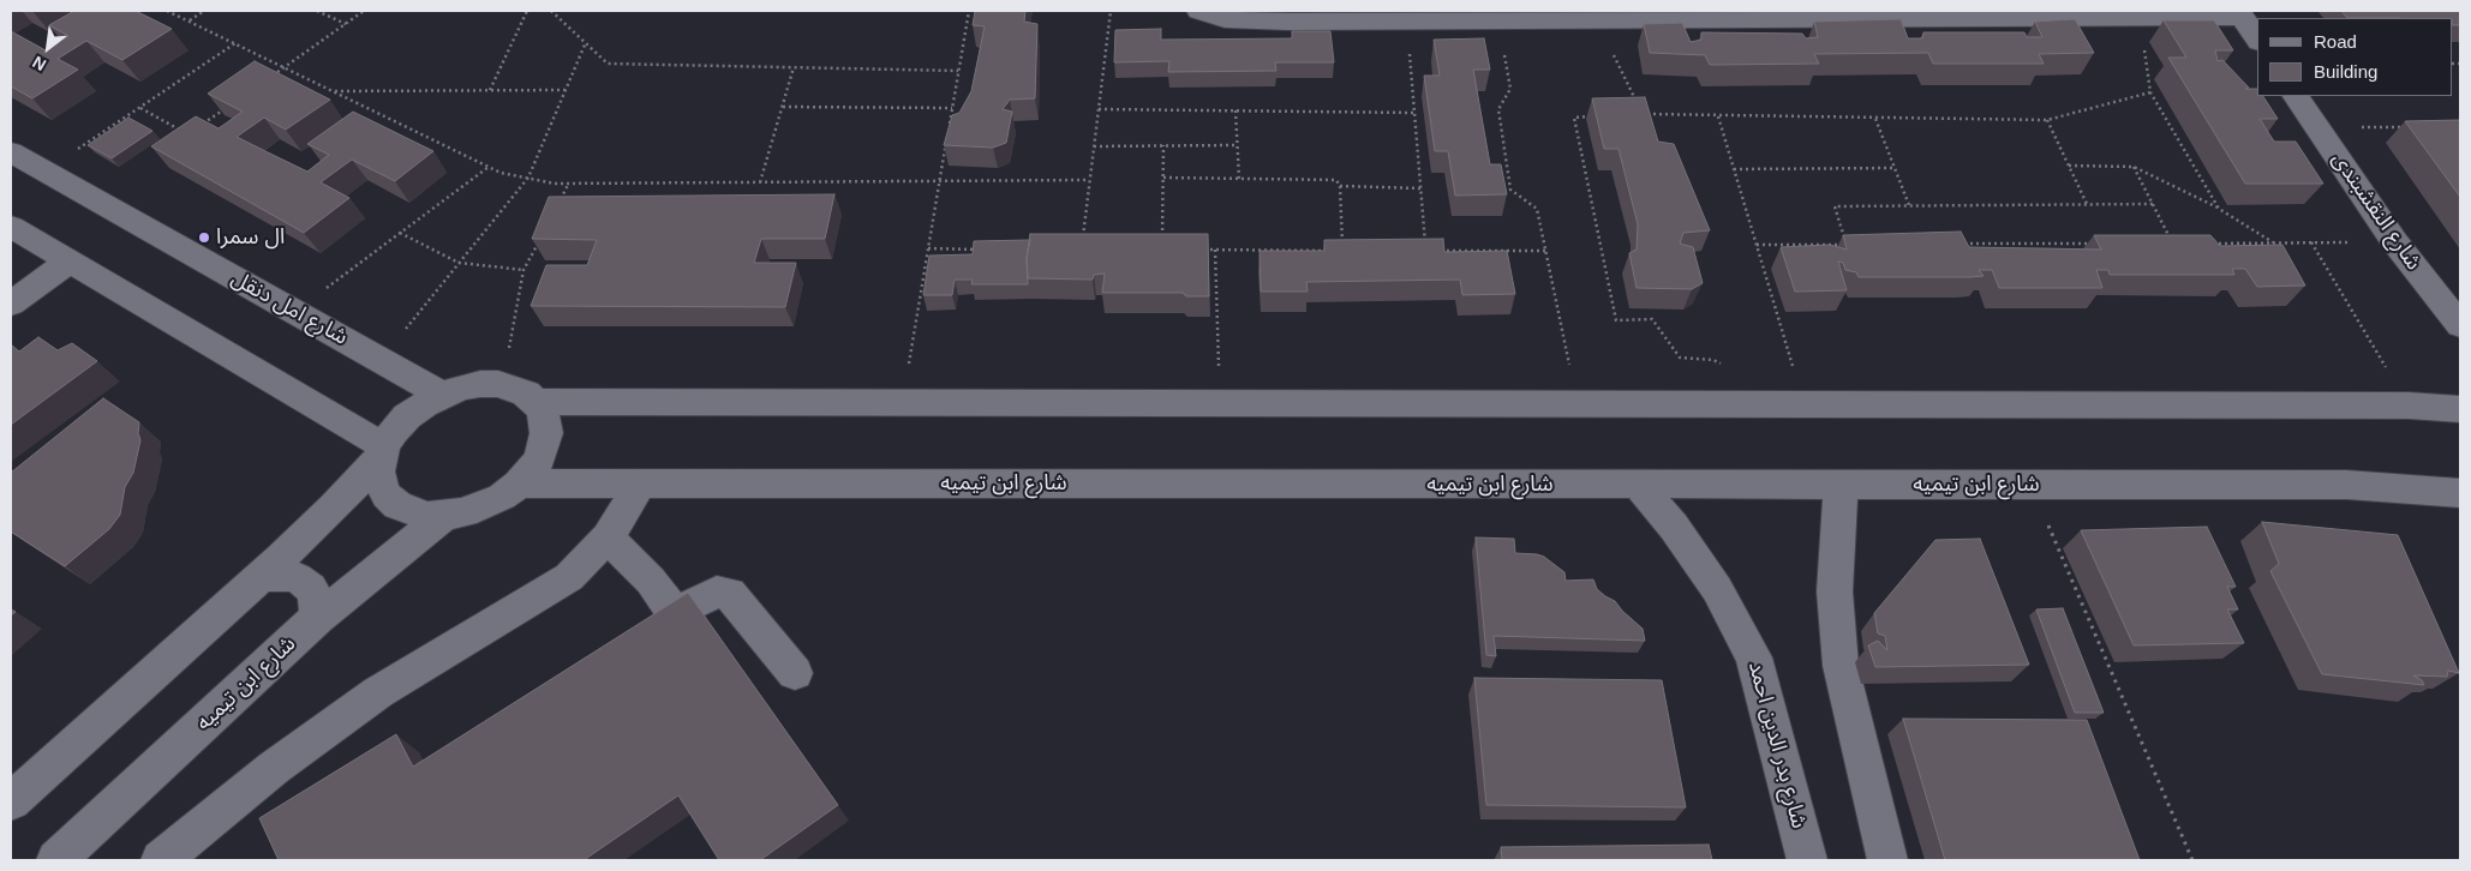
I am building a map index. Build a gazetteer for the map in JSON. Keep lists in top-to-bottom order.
{
  "streets": {
    "street": [
      "شارع النقشبندى",
      "شارع امل دنقل",
      "شارع ابن تيميه",
      "شارع بدر الدين احمد"
    ]
  },
  "crossings": [
    ["شارع امل دنقل", "شارع ابن تيميه"],
    ["شارع ابن تيميه", "شارع بدر الدين احمد"]
  ],
  "places": ["ال سمرا"],
  "legend": ["Road", "Building"],
  "north": "bottom left"
}
